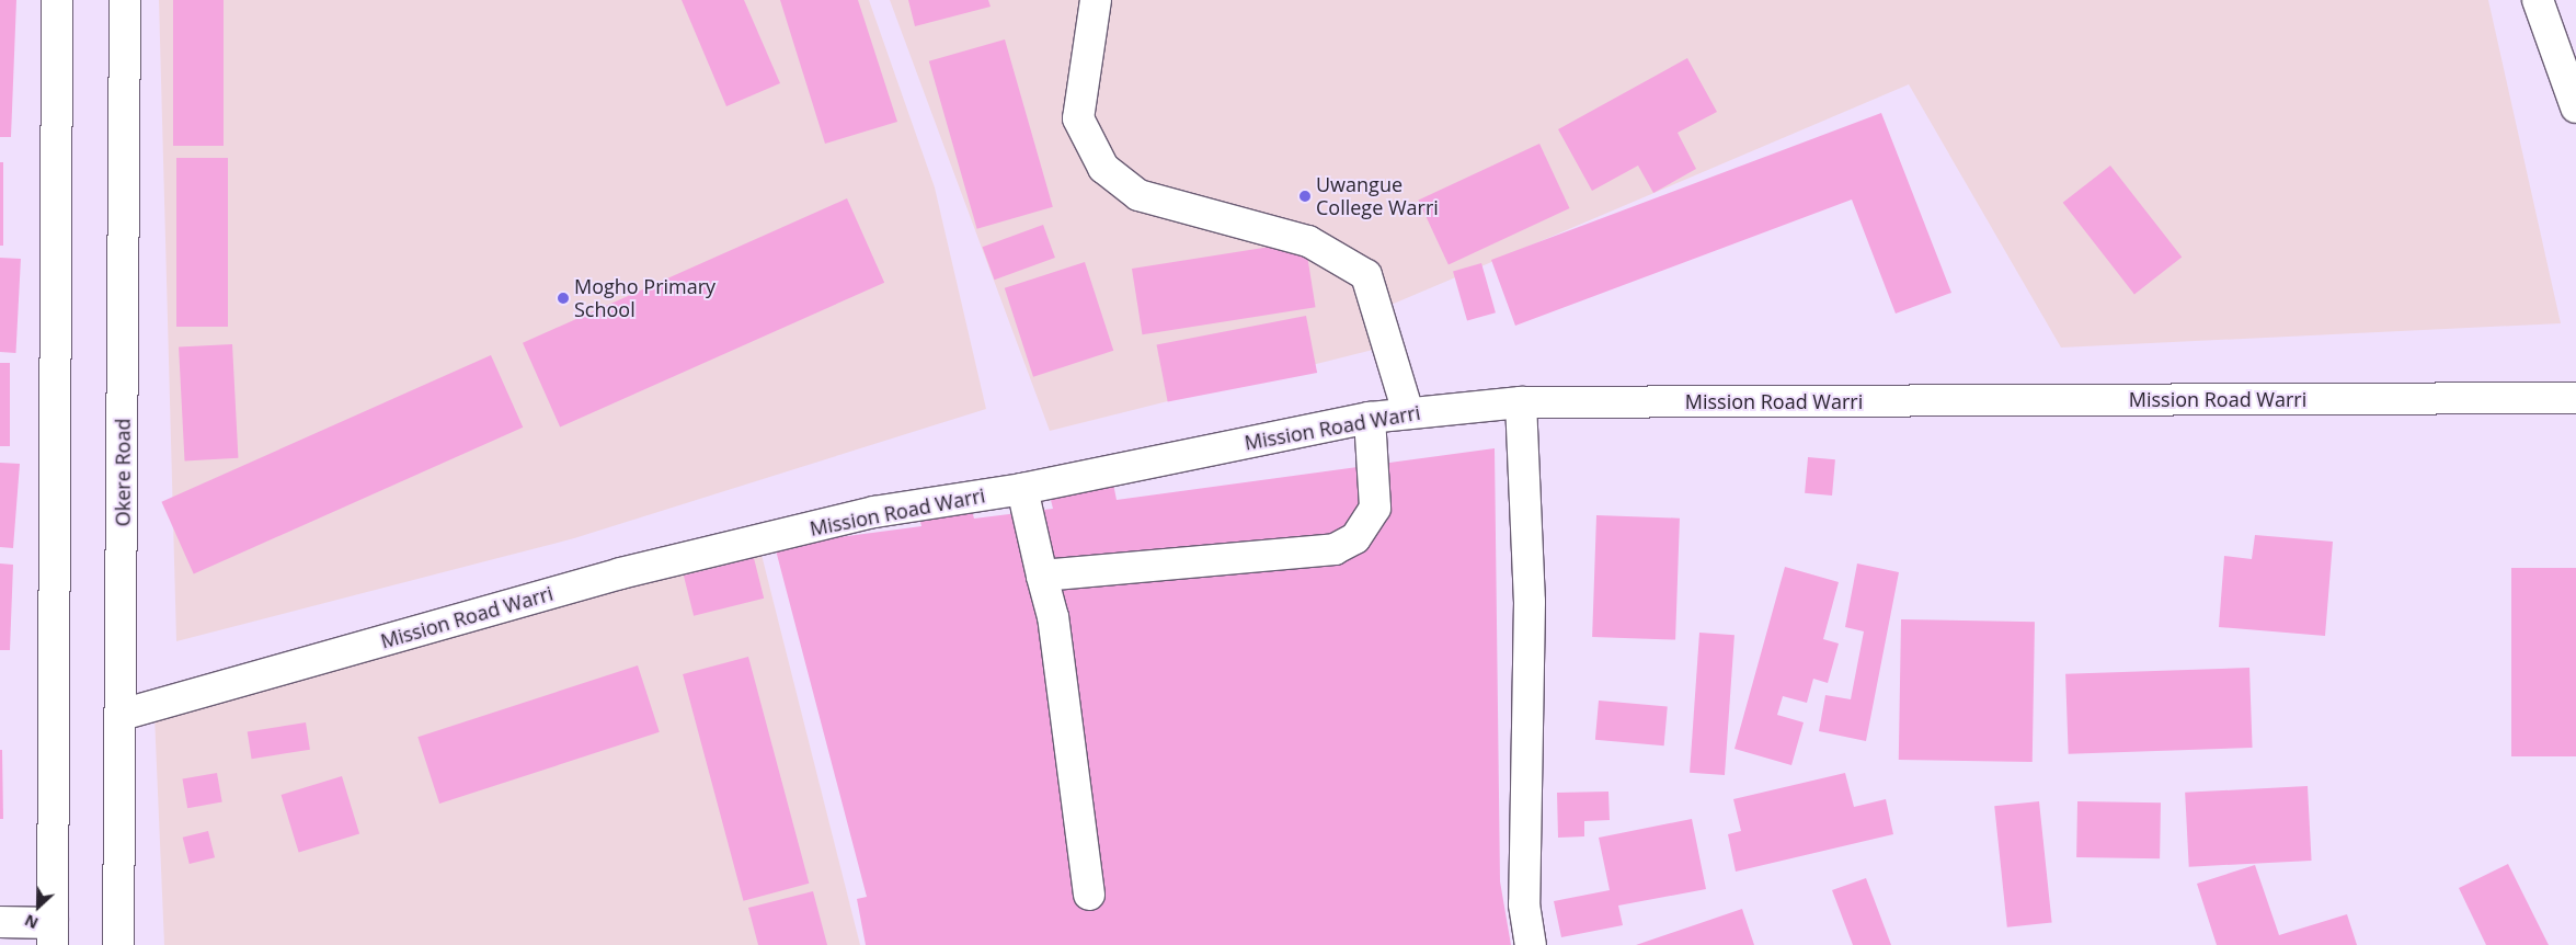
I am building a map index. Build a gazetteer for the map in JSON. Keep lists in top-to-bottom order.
{
  "streets": {
    "street": ["Mission Road Warri", "Okere Road"]
  },
  "crossings": [
    ["Mission Road Warri", "Okere Road"]
  ],
  "places": ["Uwangue College Warri", "Mogho Primary School"],
  "north": "bottom left"
}
